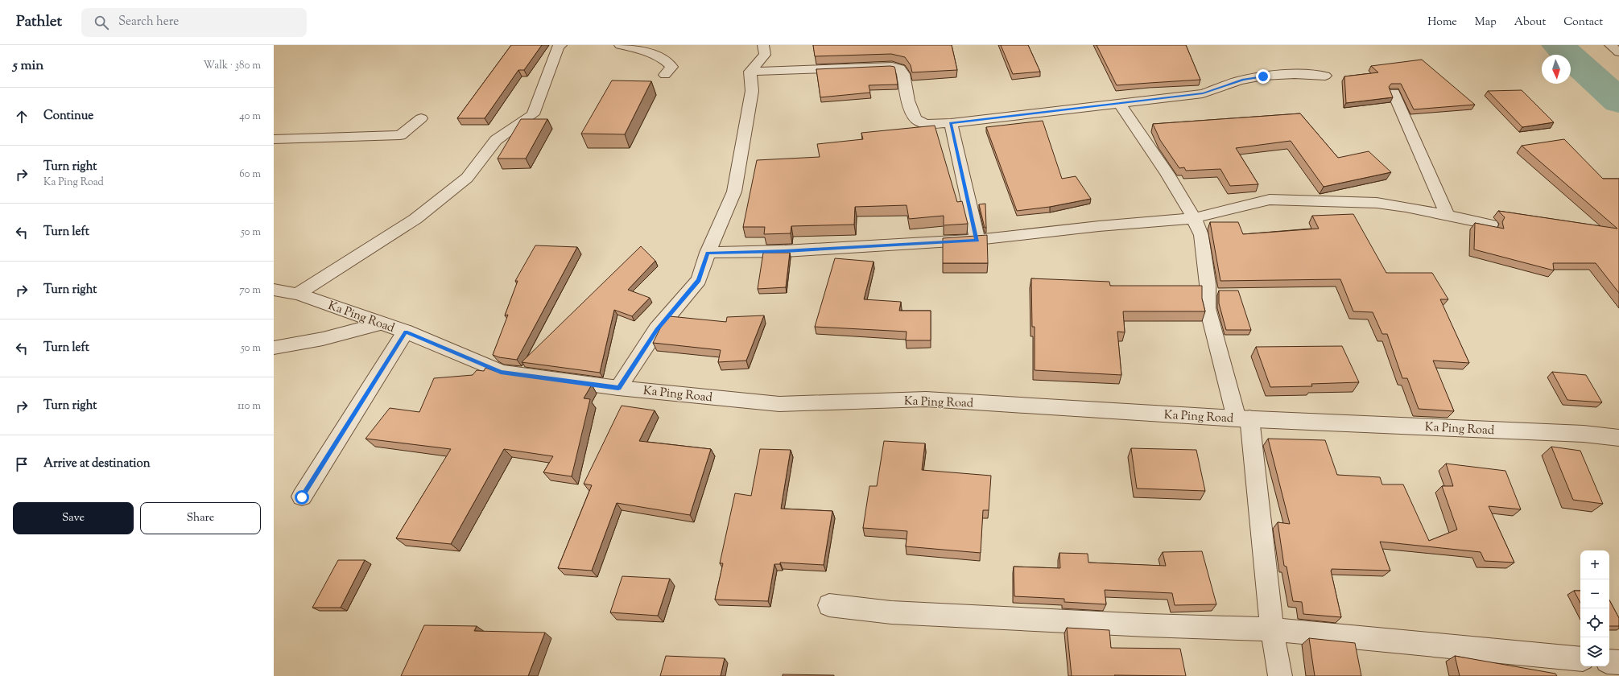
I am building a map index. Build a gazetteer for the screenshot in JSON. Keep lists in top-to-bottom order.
{
  "streets": {
    "street": ["Ka Ping Road"]
  },
  "north": "bottom",
  "page": {
    "header": "Pathlet",
    "search": "Search here",
    "nav": [
      "Home",
      "Map",
      "About",
      "Contact"
    ],
    "heading": ["5 min", "Walk · 380 m"],
    "list": [
      ["Continue", "40 m"],
      ["Turn right", "Ka Ping Road", "60 m"],
      ["Turn left", "50 m"],
      ["Turn right", "70 m"],
      ["Turn left", "50 m"],
      ["Turn right", "110 m"],
      "Arrive at destination"
    ],
    "buttons": ["Save", "Share"],
    "map_buttons": ["+", "−"]
  }
}
